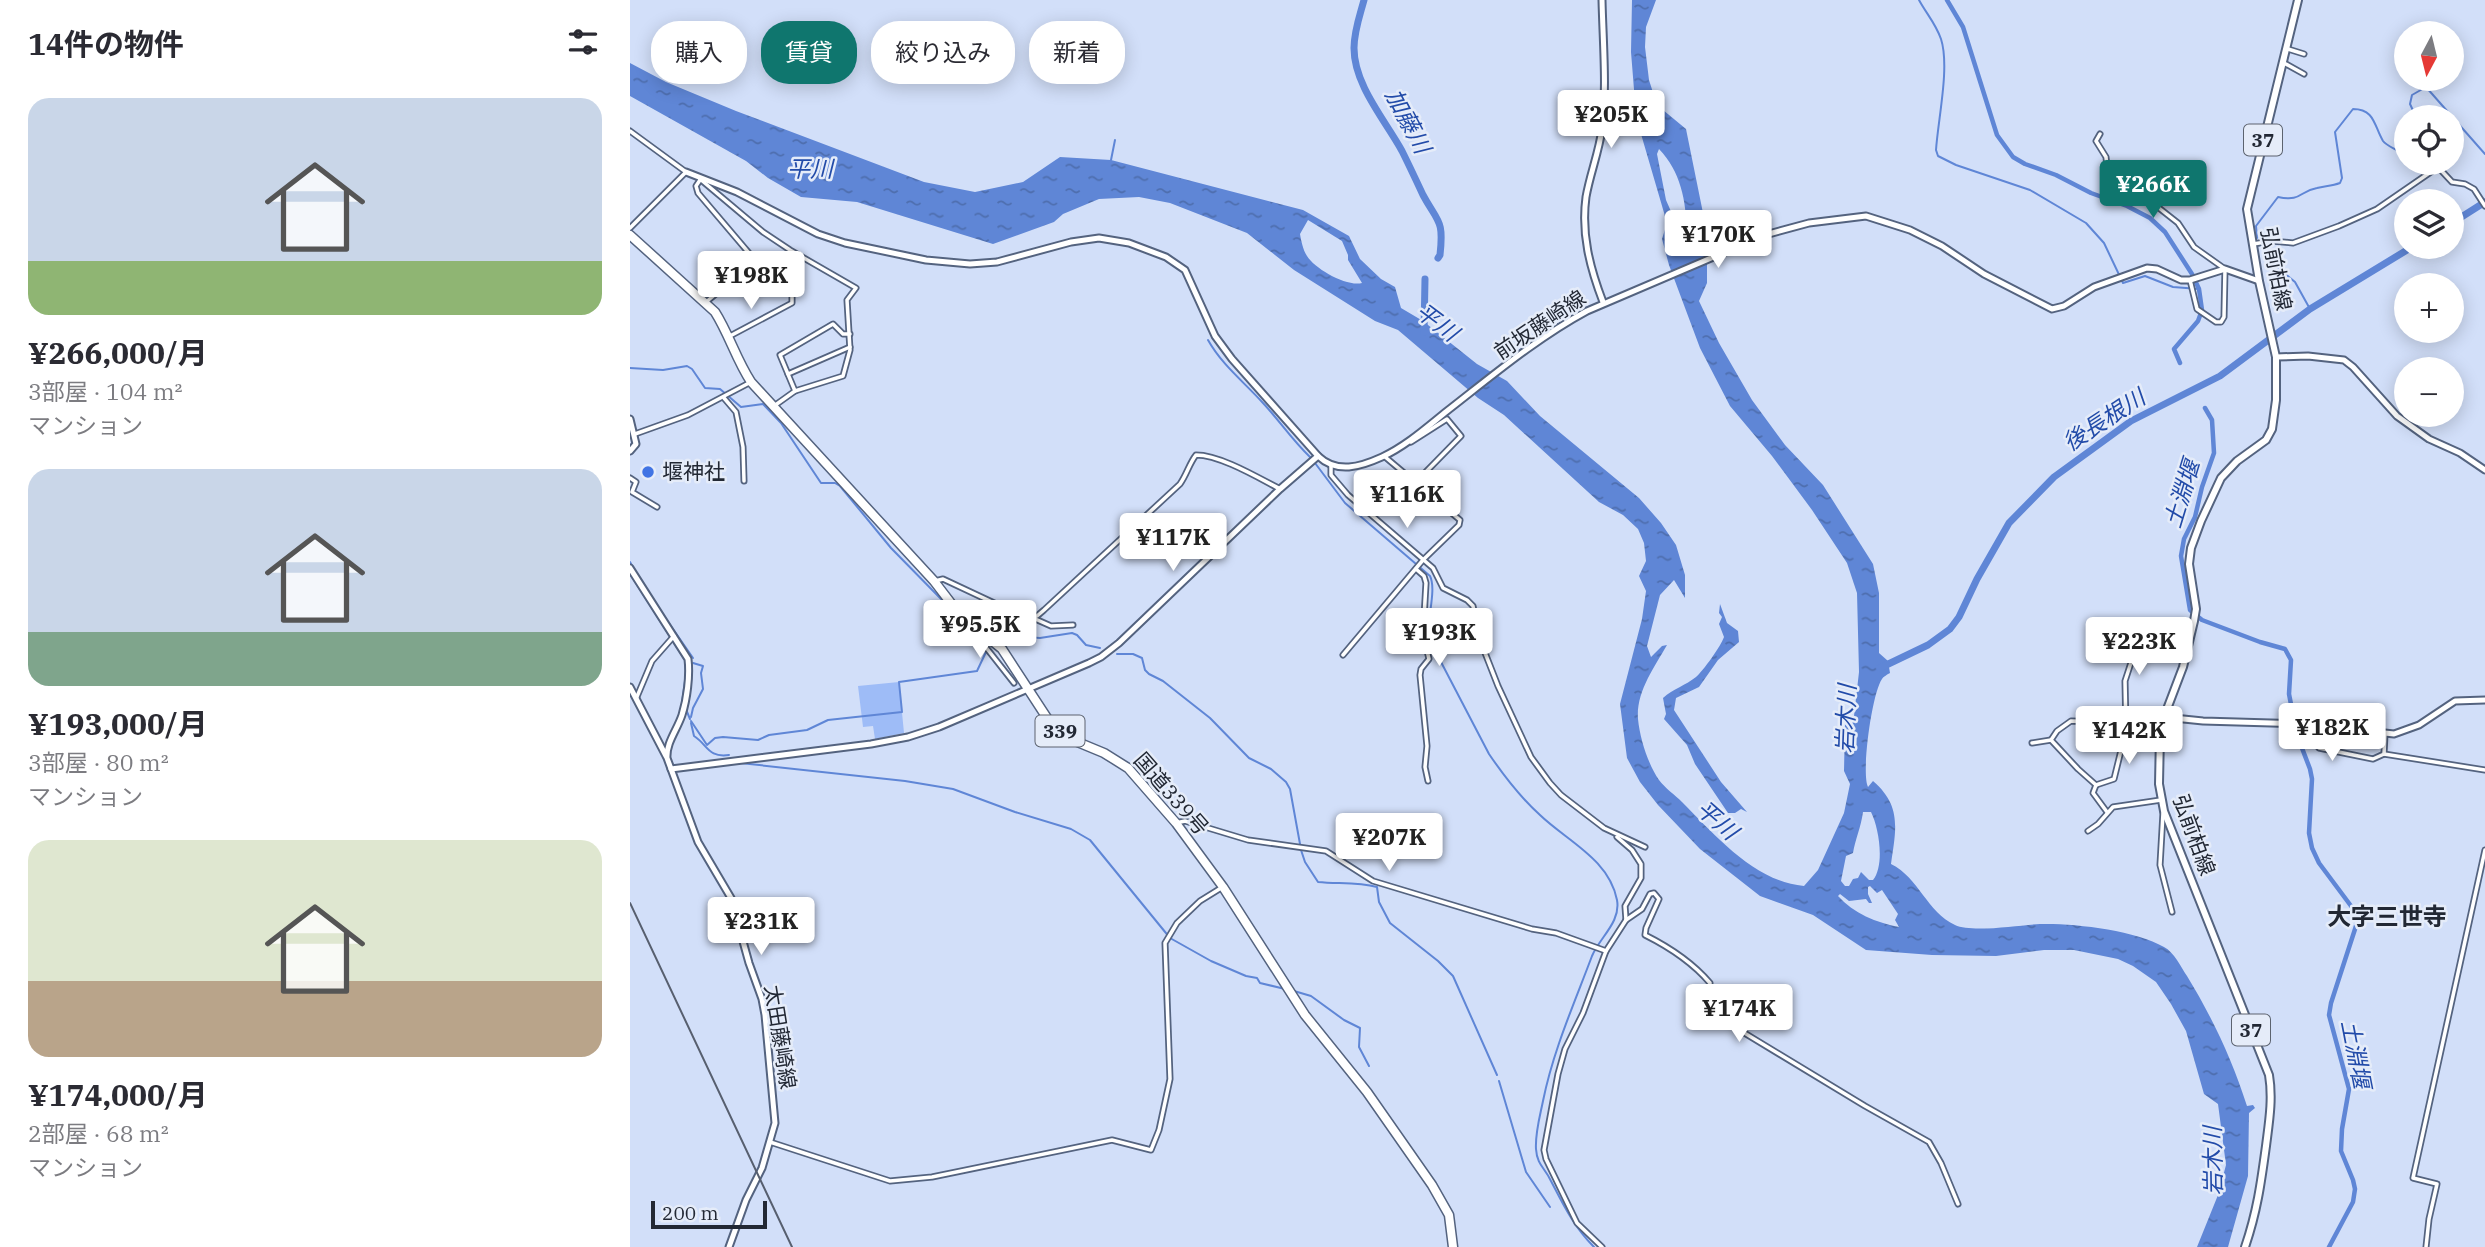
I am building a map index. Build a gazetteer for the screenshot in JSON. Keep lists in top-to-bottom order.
{
  "streets": {
    "highway": ["339", "国道339号"],
    "main road": [
      "37",
      "弘前柏線",
      "前坂藤崎線",
      "太田藤崎線"
    ]
  },
  "districts": ["大字三世寺"],
  "water": [
    "加藤川",
    "平川",
    "後長根川",
    "土淵堰",
    "岩木川"
  ],
  "places": ["堰神社"],
  "scale_bar": "200 m",
  "north": "bottom",
  "page": {
    "heading": "14件の物件",
    "map_buttons": ["+", "−"],
    "chip": [
      "購入",
      "賃貸",
      "絞り込み",
      "新着"
    ],
    "list": [
      {
        "name": "¥266,000/月",
        "note": "3部屋 · 104 m² · マンション"
      },
      {
        "name": "¥193,000/月",
        "note": "3部屋 · 80 m² · マンション"
      },
      {
        "name": "¥174,000/月",
        "note": "2部屋 · 68 m² · マンション"
      }
    ],
    "price": [
      "¥205K",
      "¥266K",
      "¥170K",
      "¥198K",
      "¥116K",
      "¥117K",
      "¥95.5K",
      "¥193K",
      "¥223K",
      "¥182K",
      "¥142K",
      "¥207K",
      "¥231K",
      "¥174K"
    ],
    "scale": "200 m"
  }
}
